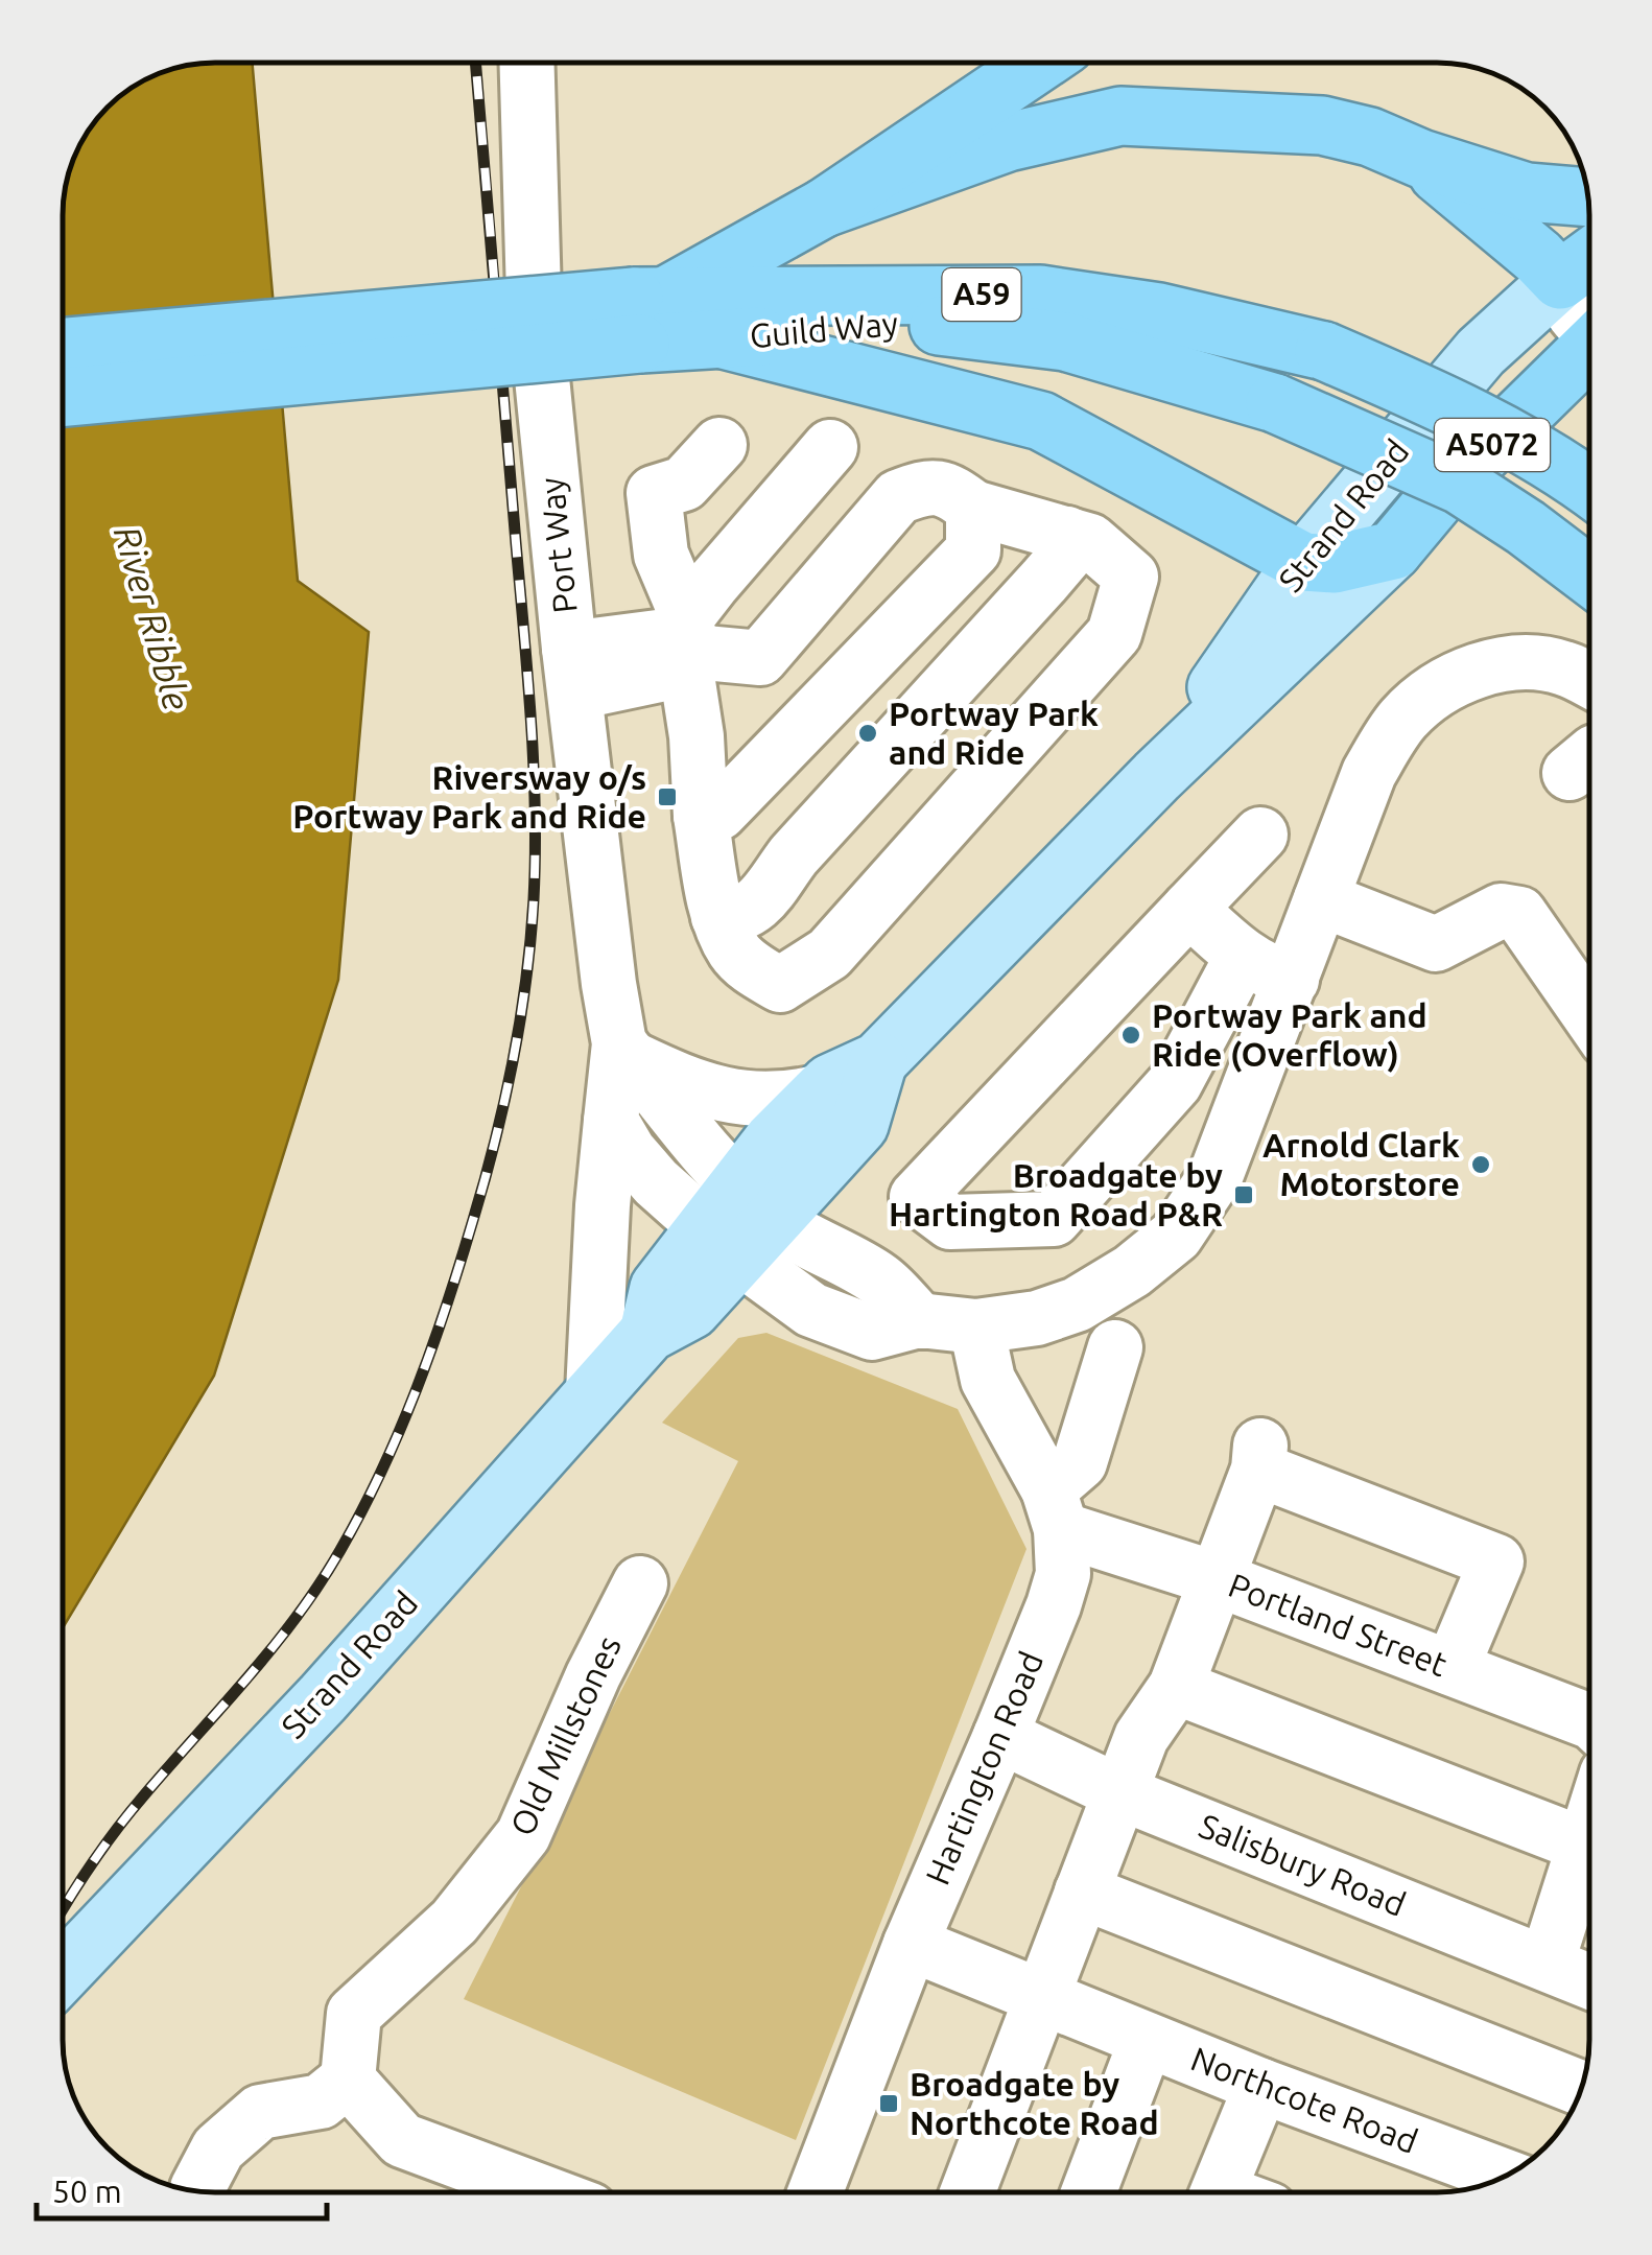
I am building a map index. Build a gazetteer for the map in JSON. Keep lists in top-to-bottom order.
{
  "streets": {
    "highway": [
      "A59",
      "Guild Way",
      "A5072",
      "Strand Road"
    ],
    "street": [
      "Port Way",
      "Portland Street",
      "Old Millstones",
      "Hartington Road",
      "Salisbury Road",
      "Northcote Road"
    ]
  },
  "crossings": [
    ["Strand Road", "Port Way"],
    ["Portland Street", "Hartington Road"],
    ["Hartington Road", "Salisbury Road"],
    ["Hartington Road", "Northcote Road"]
  ],
  "water": ["River Ribble"],
  "places": {
    "other": ["Portway Park and Ride", "Portway Park and Ride (Overflow)", "Arnold Clark Motorstore"],
    "transit": ["Riversway o/s Portway Park and Ride", "Broadgate by Hartington Road P&R", "Broadgate by Northcote Road"]
  },
  "scale_bar": "50 m"
}
